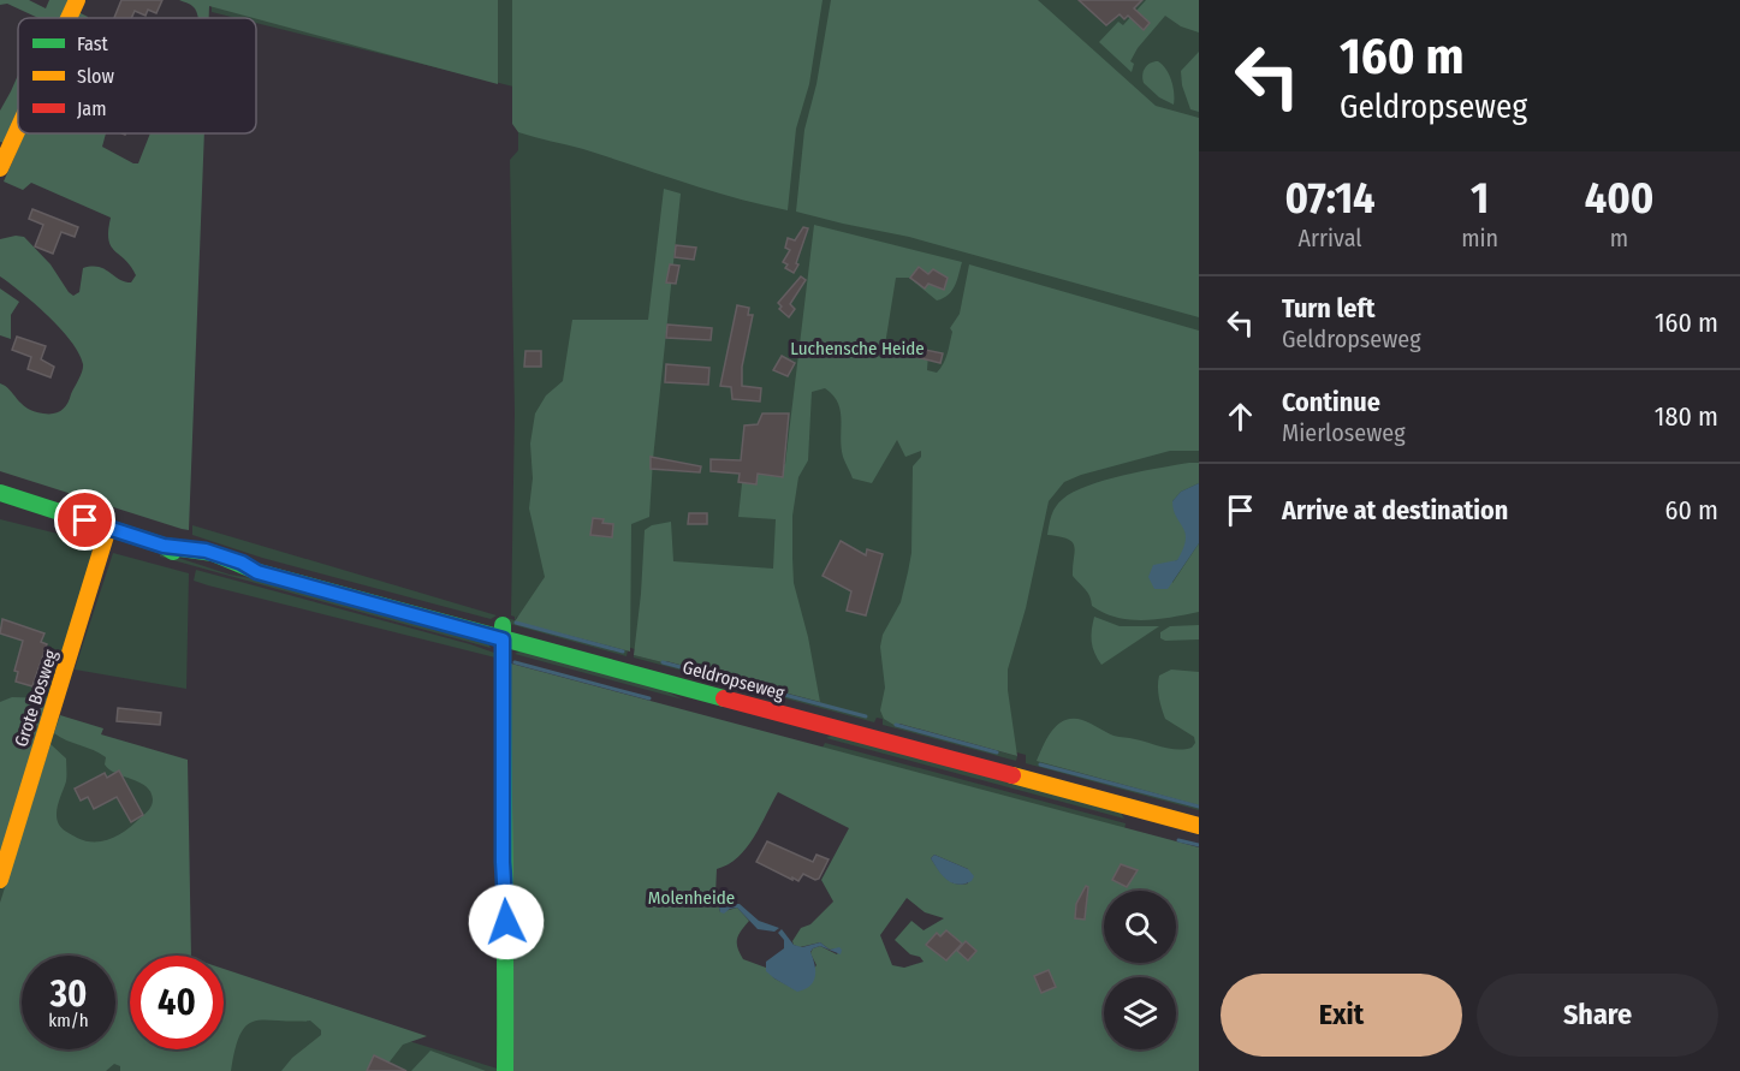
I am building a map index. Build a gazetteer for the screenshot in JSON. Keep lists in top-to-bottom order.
{
  "streets": {
    "main road": ["Geldropseweg", "Grote Bosweg"]
  },
  "crossings": [
    ["Geldropseweg", "Grote Bosweg"]
  ],
  "parks": ["Luchensche Heide", "Molenheide"],
  "legend": ["Fast", "Slow", "Jam"],
  "page": {
    "turn": ["160 m", "Geldropseweg"],
    "eta": [
      "07:14",
      "Arrival",
      "1",
      "min",
      "400",
      "m"
    ],
    "list": [
      {
        "name": "Turn left",
        "note": "Geldropseweg",
        "value": "160 m"
      },
      {
        "name": "Continue",
        "note": "Mierloseweg",
        "value": "180 m"
      },
      {
        "name": "Arrive at destination",
        "value": "60 m"
      }
    ],
    "speed": "30 km/h",
    "limit": "40",
    "buttons": ["Exit", "Share"]
  }
}
